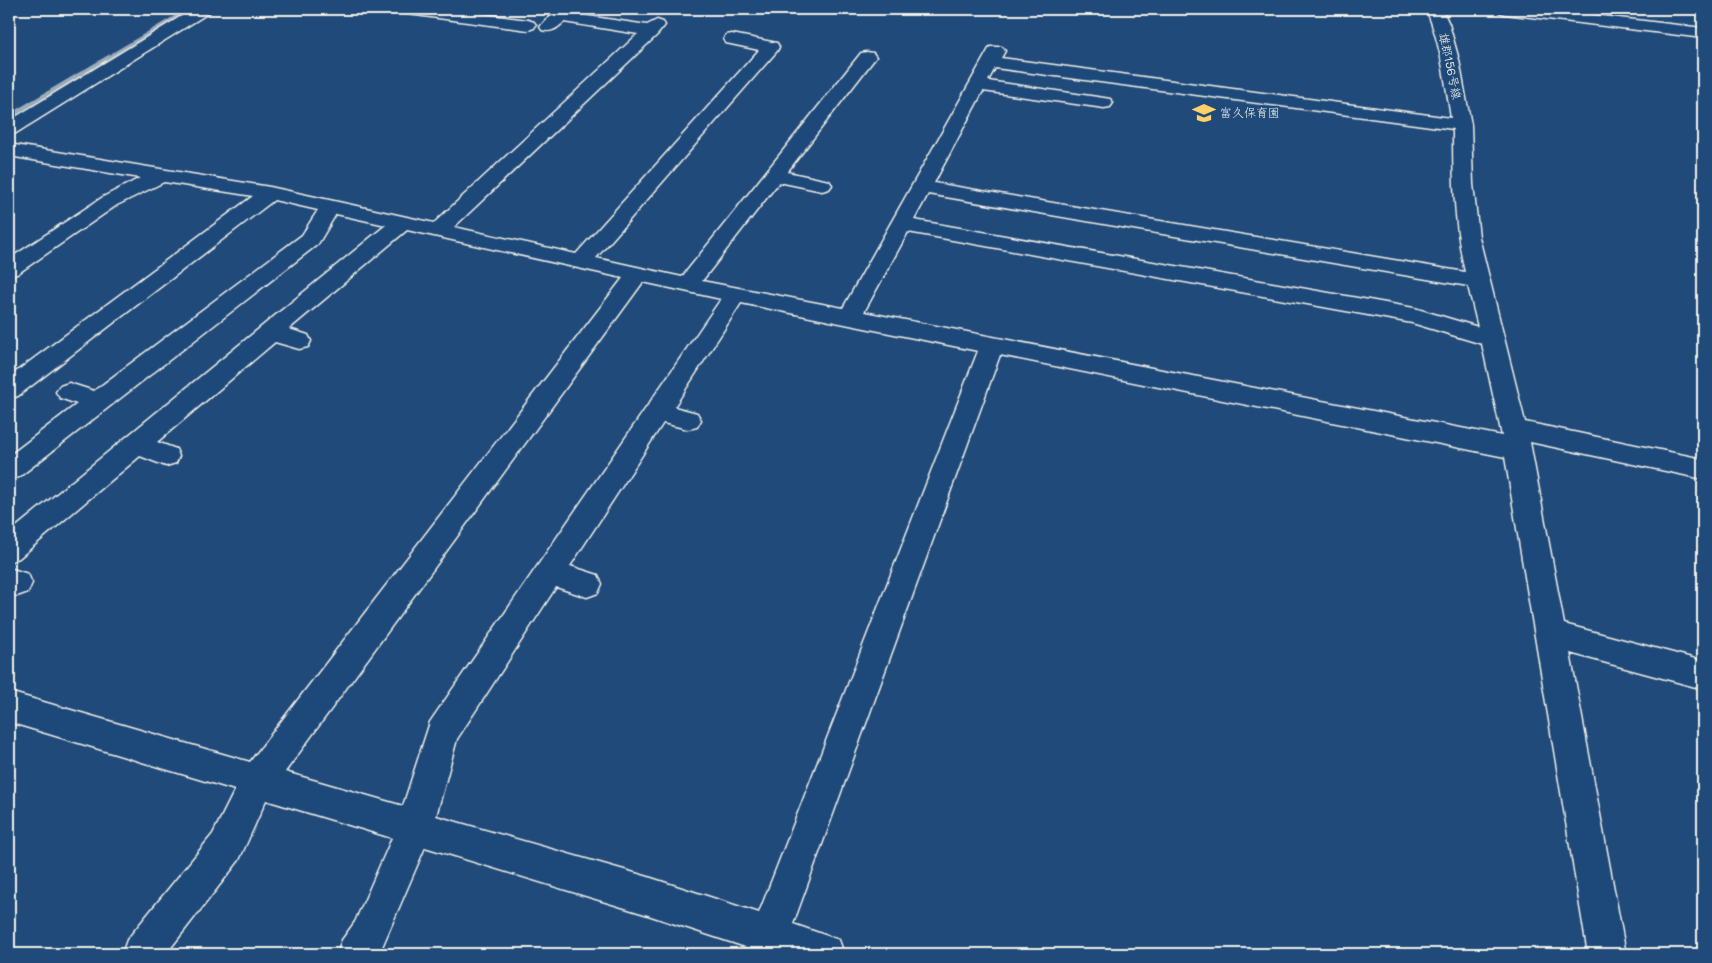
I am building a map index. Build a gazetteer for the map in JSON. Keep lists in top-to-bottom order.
{
  "streets": {
    "street": ["雄郡156号線"]
  },
  "places": {
    "school or university": ["富久保育園"]
  }
}
